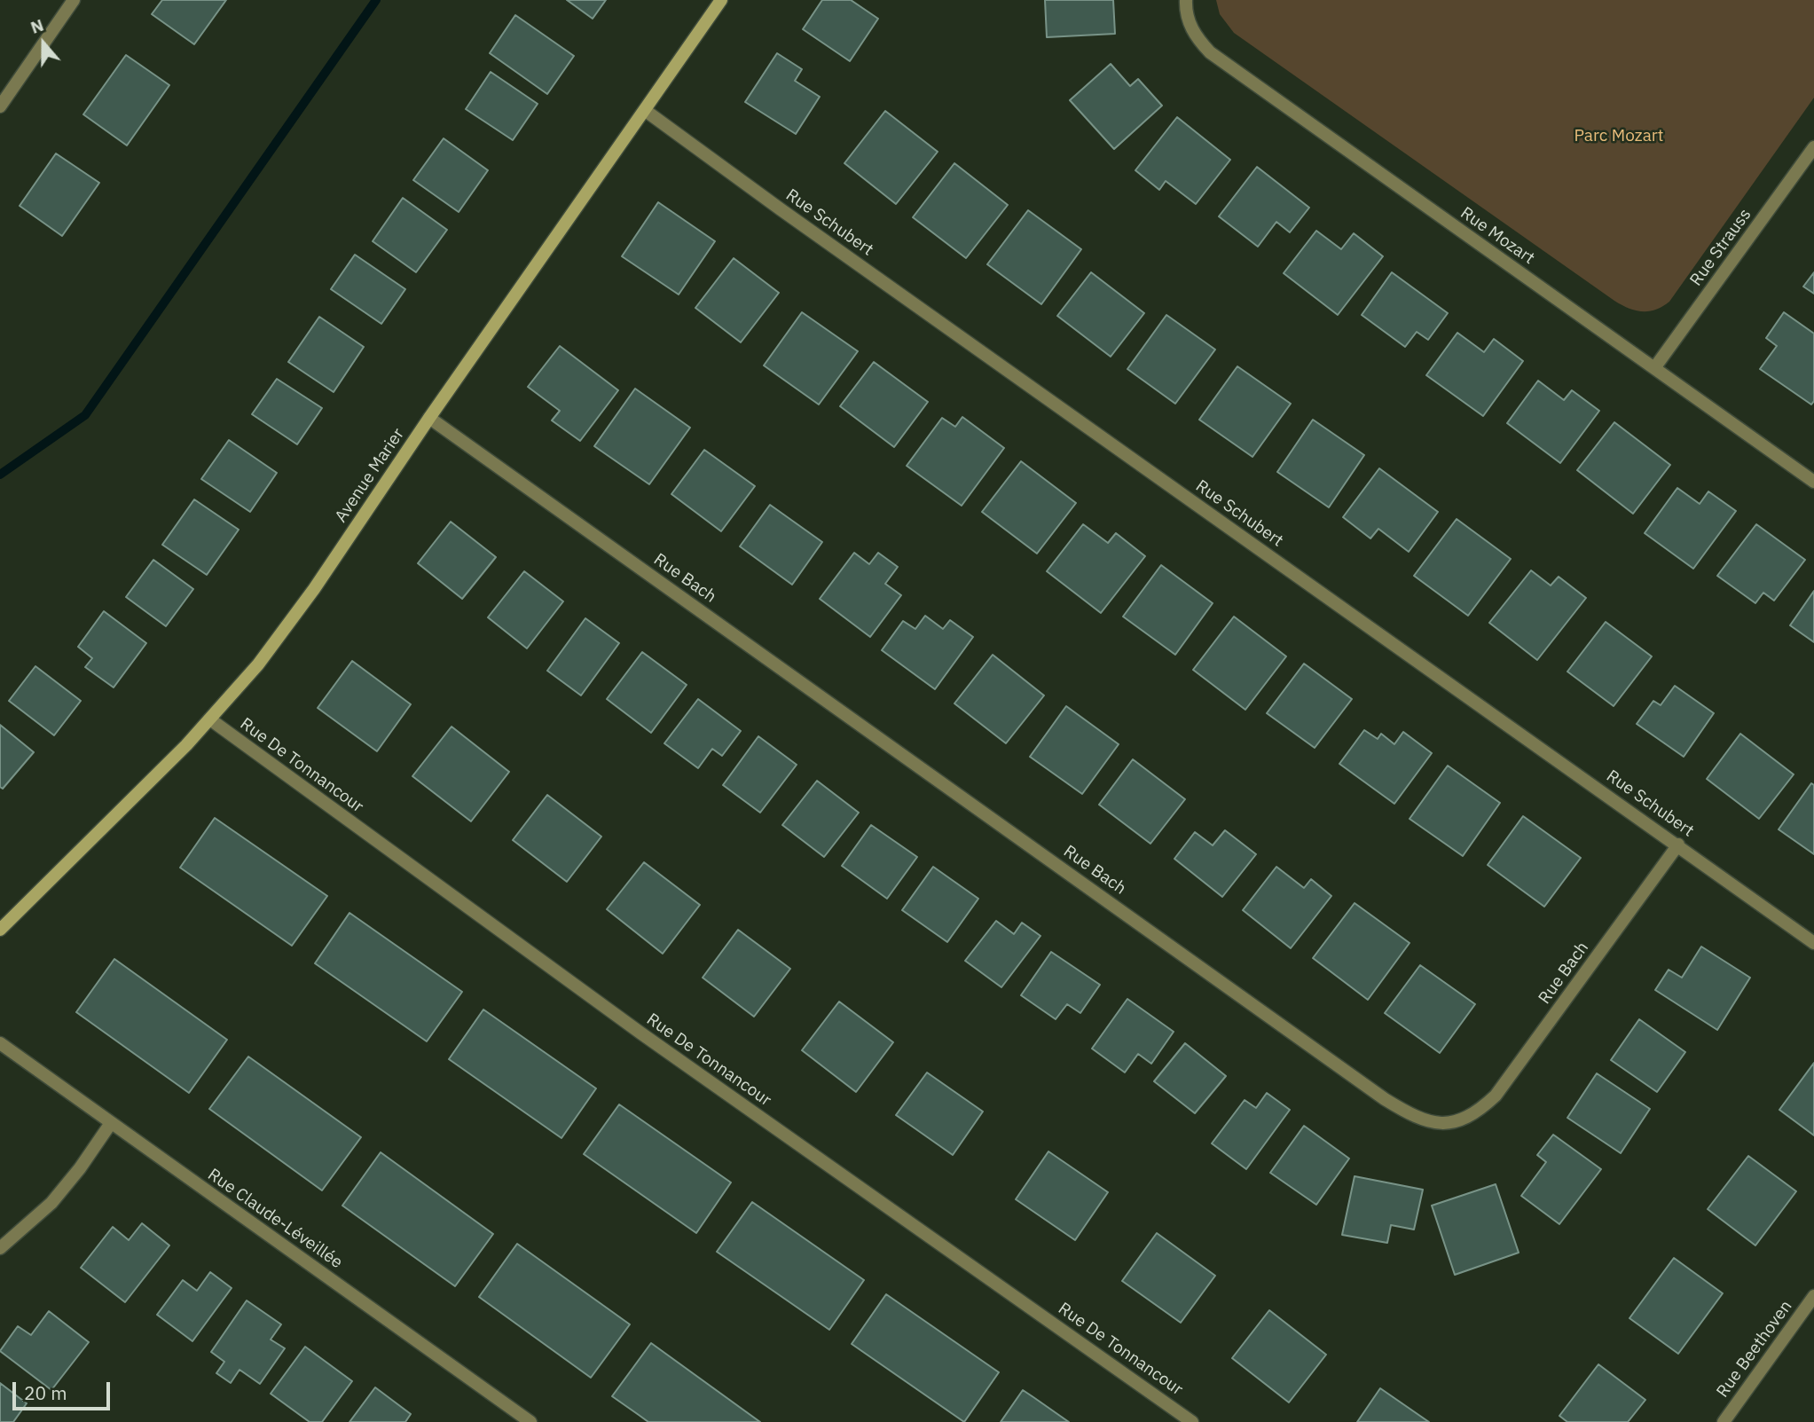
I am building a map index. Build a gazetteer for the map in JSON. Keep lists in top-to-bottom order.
{
  "streets": {
    "street": [
      "Rue Schubert",
      "Rue Mozart",
      "Rue Strauss",
      "Avenue Marier",
      "Rue Bach",
      "Rue De Tonnancour",
      "Rue Claude-Léveillée",
      "Rue Beethoven"
    ]
  },
  "crossings": [
    ["Rue Schubert", "Avenue Marier"],
    ["Rue Schubert", "Rue Bach"],
    ["Rue Mozart", "Rue Strauss"],
    ["Avenue Marier", "Rue Bach"],
    ["Avenue Marier", "Rue De Tonnancour"]
  ],
  "parks": ["Parc Mozart"],
  "scale_bar": "20 m",
  "north": "top"
}
